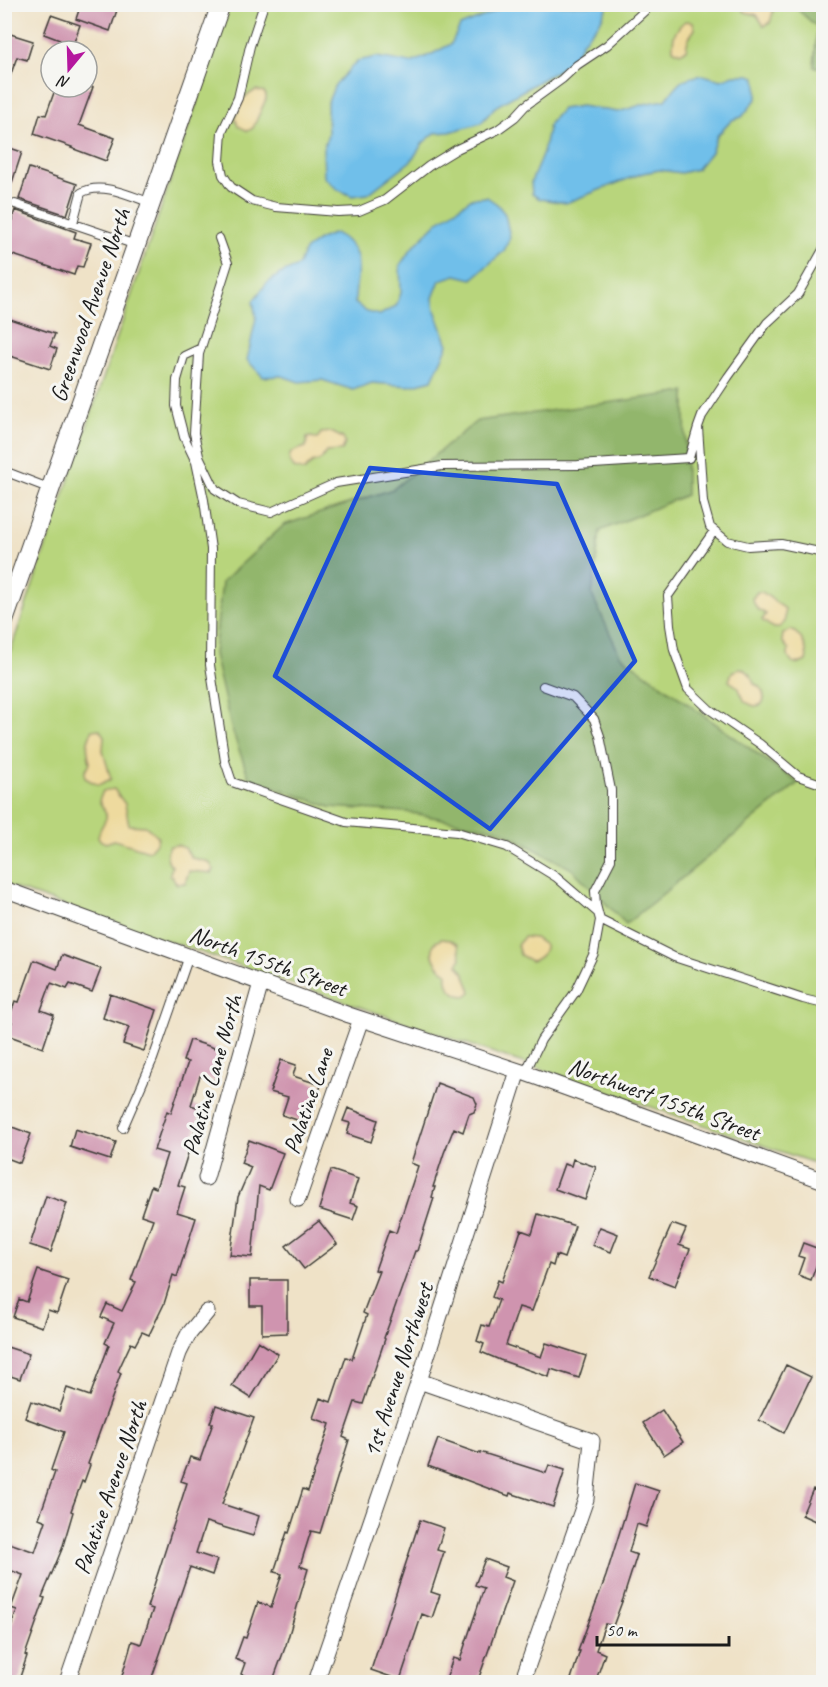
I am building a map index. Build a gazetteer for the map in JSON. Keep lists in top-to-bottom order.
{
  "streets": {
    "street": [
      "Greenwood Avenue North",
      "North 155th Street",
      "Palatine Lane North",
      "Northwest 155th Street",
      "Palatine Lane",
      "1st Avenue Northwest",
      "Palatine Avenue North"
    ]
  },
  "crossings": [
    ["North 155th Street", "Palatine Lane North"],
    ["North 155th Street", "Northwest 155th Street"],
    ["North 155th Street", "Palatine Lane"],
    ["North 155th Street", "1st Avenue Northwest"],
    ["Northwest 155th Street", "1st Avenue Northwest"]
  ],
  "scale_bar": "50 m",
  "north": "bottom"
}
